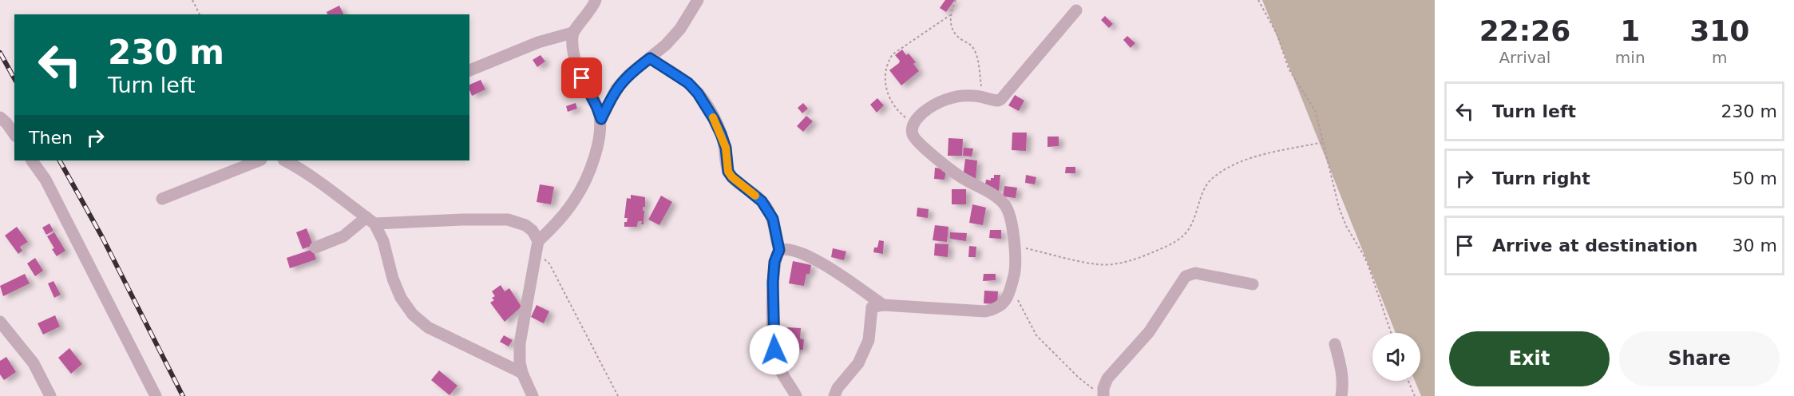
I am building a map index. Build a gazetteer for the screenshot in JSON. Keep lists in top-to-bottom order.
{
  "page": {
    "eta": [
      "22:26",
      "Arrival",
      "1",
      "min",
      "310",
      "m"
    ],
    "turn": ["230 m", "Turn left"],
    "list": [
      {
        "name": "Turn left",
        "value": "230 m"
      },
      {
        "name": "Turn right",
        "value": "50 m"
      },
      {
        "name": "Arrive at destination",
        "value": "30 m"
      }
    ],
    "then": "Then",
    "buttons": ["Exit", "Share"]
  }
}
